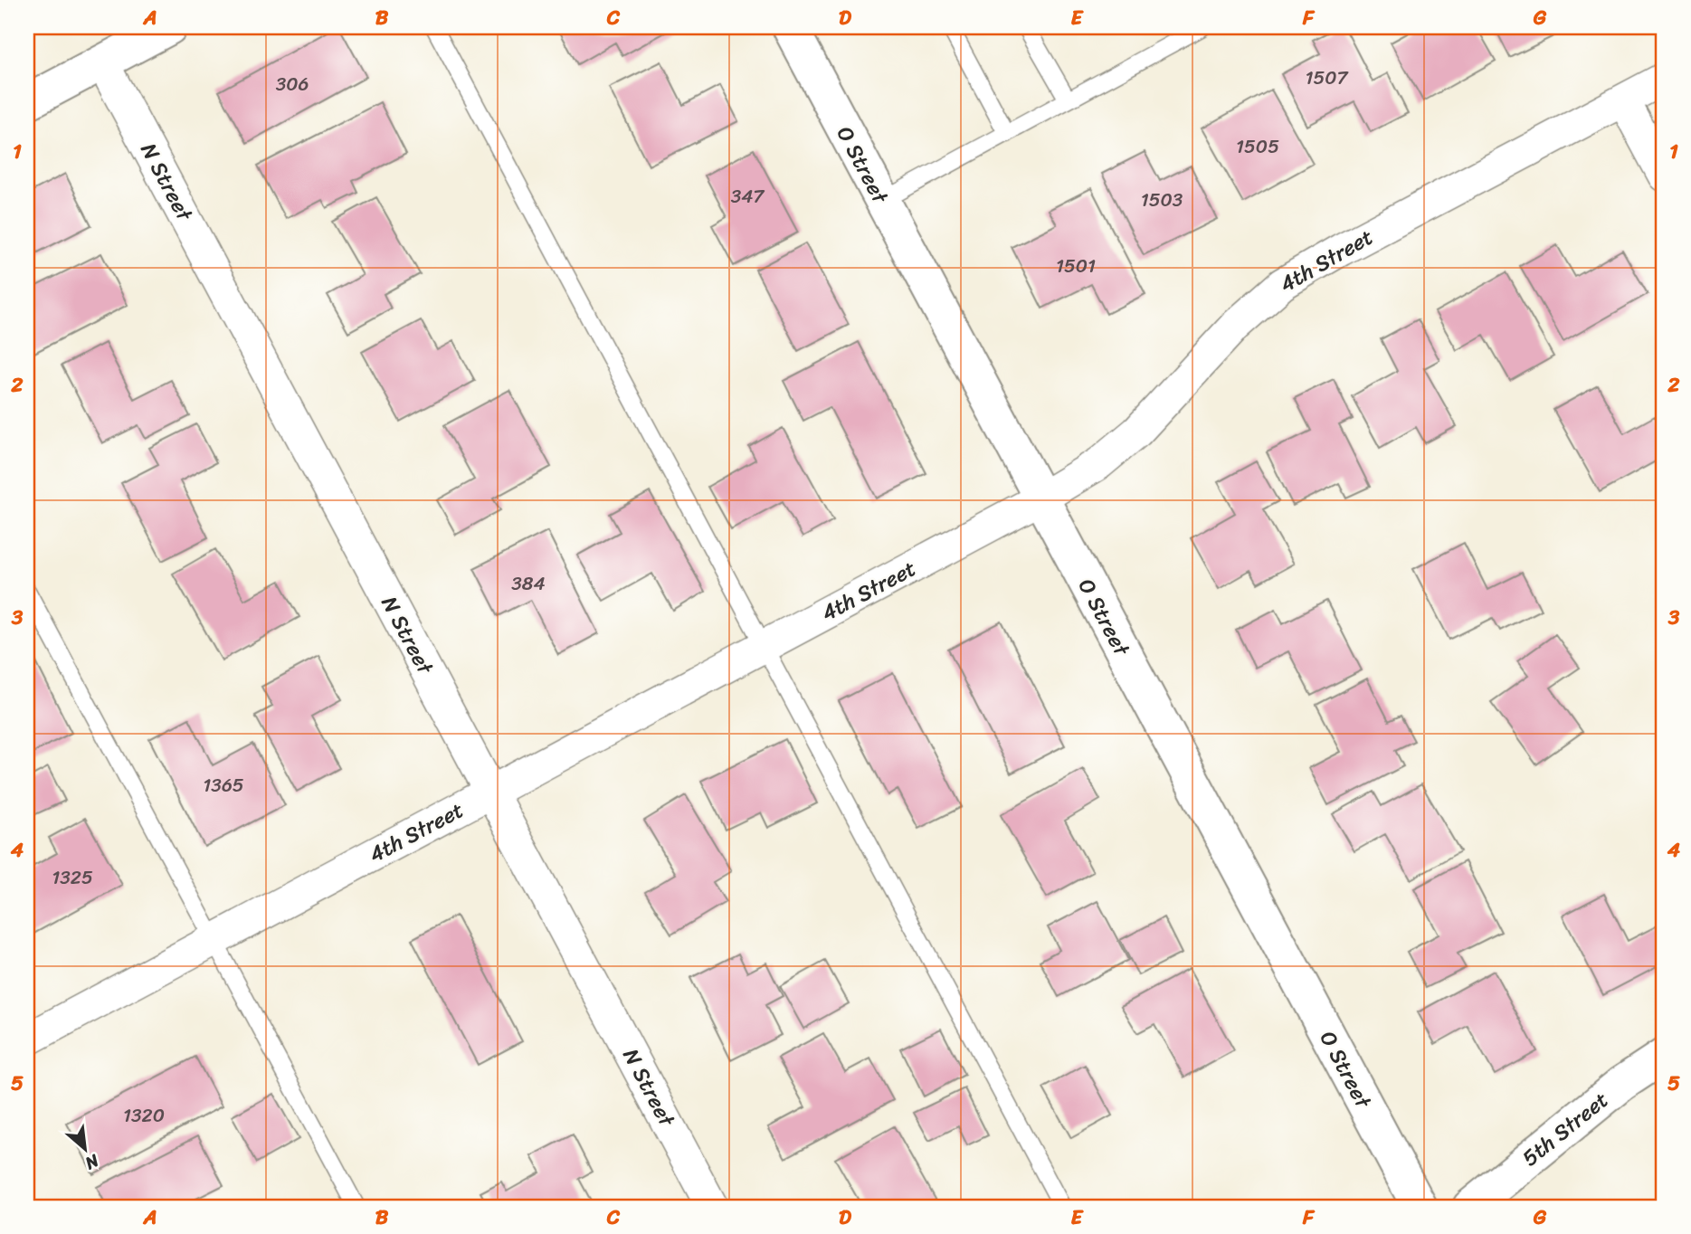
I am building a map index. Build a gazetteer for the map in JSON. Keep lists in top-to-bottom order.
{
  "streets": {
    "street": [
      "O Street",
      "N Street",
      "4th Street",
      "5th Street"
    ]
  },
  "crossings": [
    ["O Street", "4th Street"],
    ["N Street", "4th Street"]
  ],
  "house_numbers": [
    "1507",
    "306",
    "1505",
    "347",
    "1503",
    "1501",
    "384",
    "1365",
    "1325",
    "1320"
  ],
  "north": "bottom right",
  "grid": {
    "columns": [
      "A",
      "B",
      "C",
      "D",
      "E",
      "F",
      "G"
    ],
    "rows": [
      "1",
      "2",
      "3",
      "4",
      "5"
    ]
  }
}
